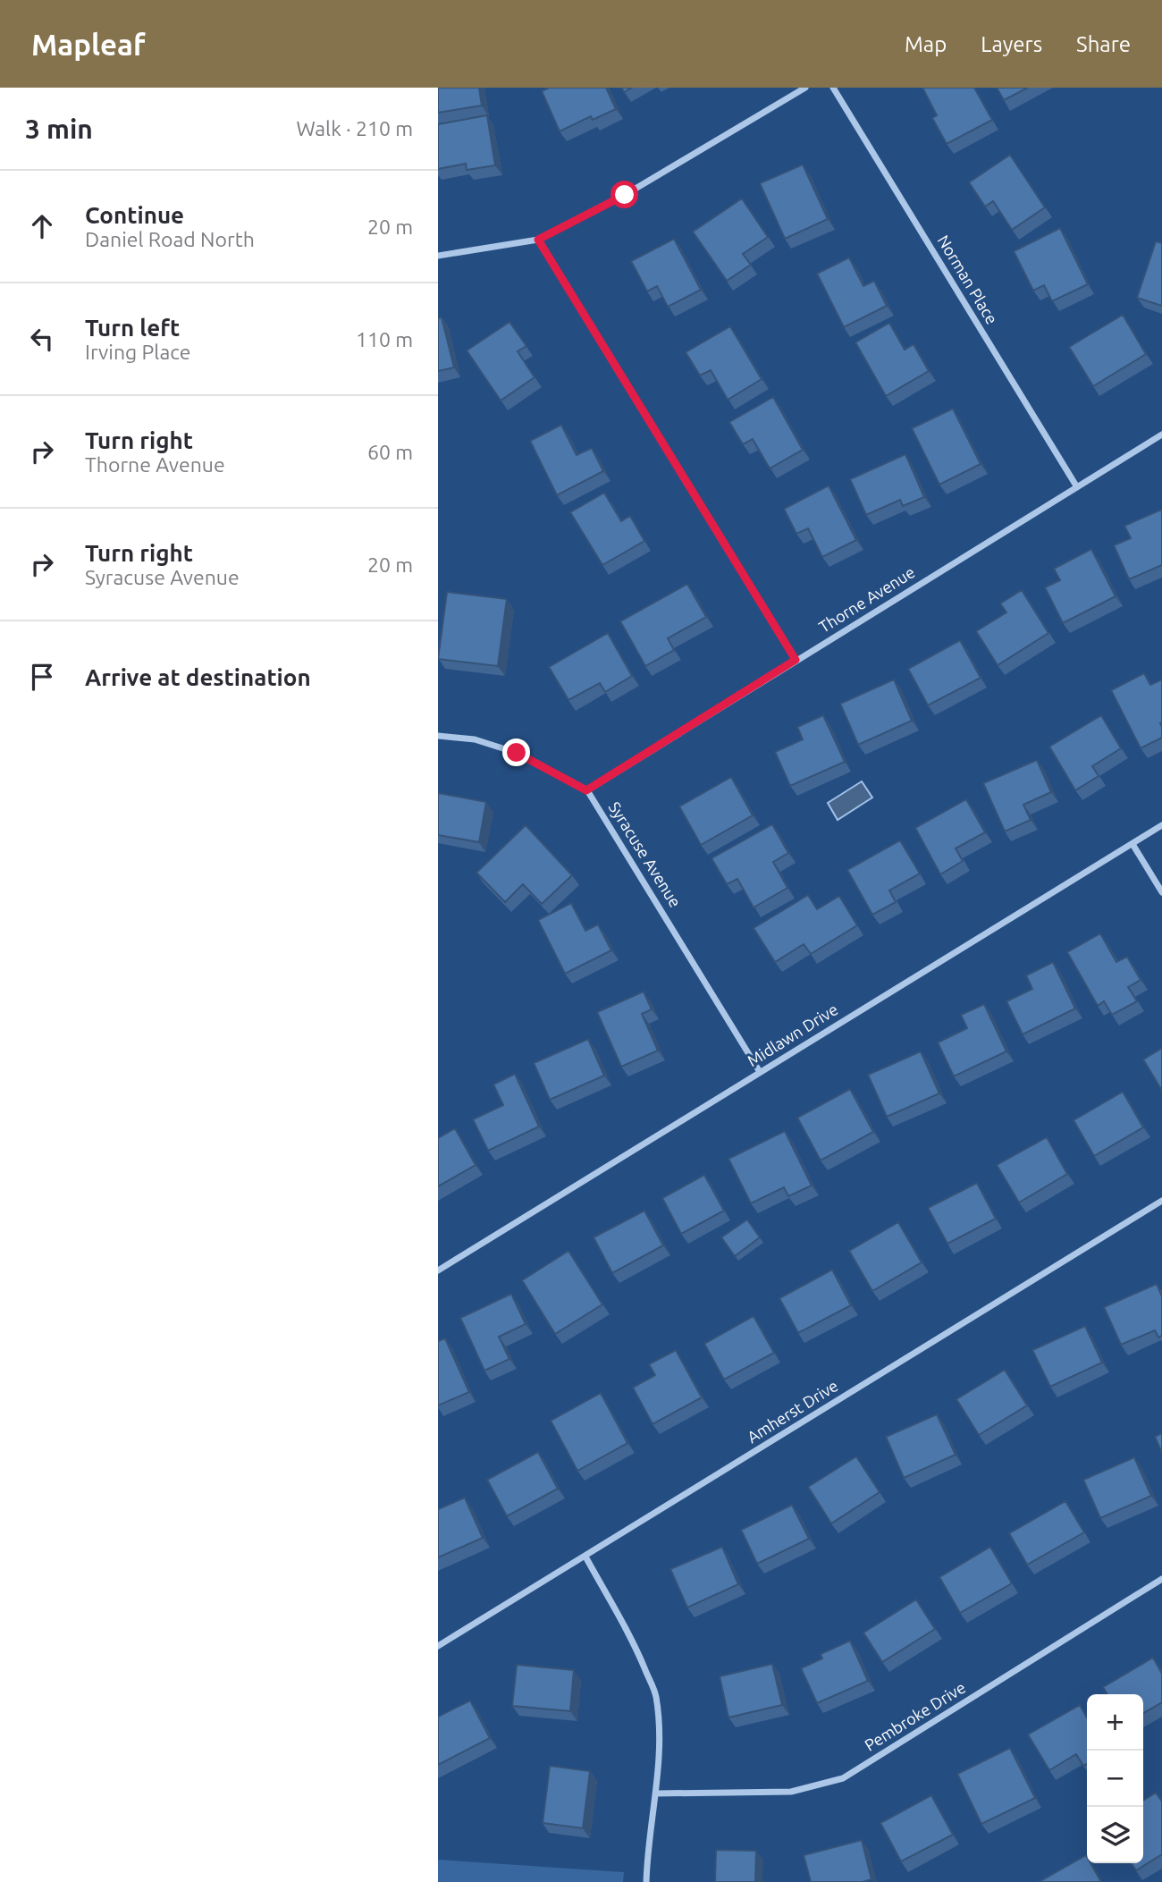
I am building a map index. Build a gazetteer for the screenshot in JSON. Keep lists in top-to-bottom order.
{
  "streets": {
    "street": [
      "Norman Place",
      "Thorne Avenue",
      "Syracuse Avenue",
      "Midlawn Drive",
      "Amherst Drive",
      "Pembroke Drive"
    ]
  },
  "crossings": [
    ["Norman Place", "Thorne Avenue"],
    ["Thorne Avenue", "Syracuse Avenue"],
    ["Syracuse Avenue", "Midlawn Drive"]
  ],
  "page": {
    "header": "Mapleaf",
    "nav": ["Map", "Layers", "Share"],
    "heading": ["3 min", "Walk · 210 m"],
    "list": [
      ["Continue", "Daniel Road North", "20 m"],
      ["Turn left", "Irving Place", "110 m"],
      ["Turn right", "Thorne Avenue", "60 m"],
      ["Turn right", "Syracuse Avenue", "20 m"],
      "Arrive at destination"
    ],
    "map_buttons": ["+", "−"]
  }
}
